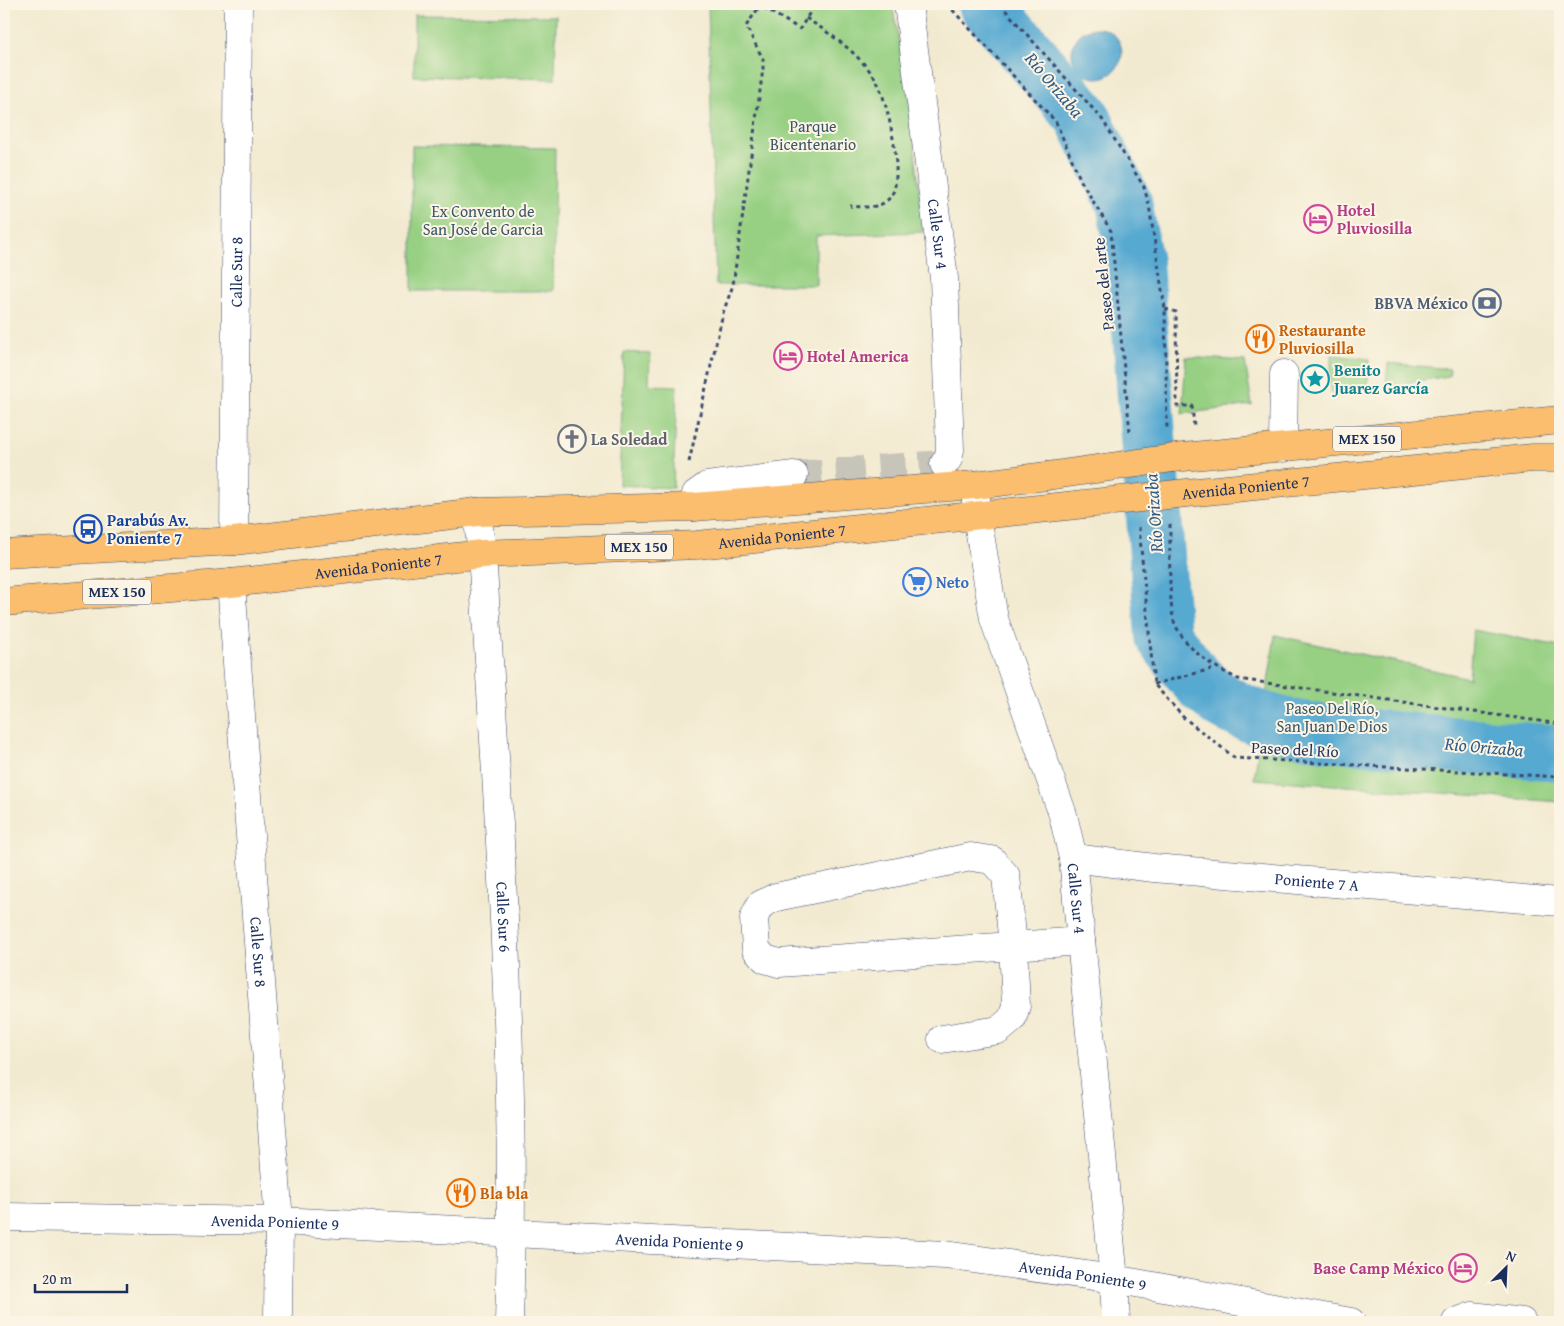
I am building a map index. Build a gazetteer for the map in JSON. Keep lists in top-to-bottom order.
{
  "streets": {
    "main road": ["MEX 150", "Avenida Poniente 7"],
    "street": [
      "Calle Sur 4",
      "Calle Sur 8",
      "Poniente 7 A",
      "Calle Sur 6",
      "Avenida Poniente 9"
    ],
    "path": ["Paseo del arte", "Paseo del Río"]
  },
  "crossings": [
    ["Calle Sur 4", "Avenida Poniente 7"],
    ["Calle Sur 4", "Poniente 7 A"],
    ["Calle Sur 4", "Avenida Poniente 9"],
    ["Calle Sur 8", "Avenida Poniente 7"],
    ["Calle Sur 8", "Avenida Poniente 9"],
    ["Avenida Poniente 7", "Calle Sur 6"],
    ["Calle Sur 6", "Avenida Poniente 9"]
  ],
  "water": ["Río Orizaba"],
  "parks": ["Parque Bicentenario", "Ex Convento de San José de Garcia", "Paseo Del Río, San Juan De Dios"],
  "places": {
    "hotel": ["Hotel Pluviosilla", "Hotel America", "Base Camp México"],
    "bank": ["BBVA México"],
    "restaurant": ["Restaurante Pluviosilla", "Bla bla"],
    "place": ["Benito Juarez García"],
    "church": ["La Soledad"],
    "bus stop": ["Parabús Av. Poniente 7"],
    "supermarket": ["Neto"]
  },
  "scale_bar": "20 m",
  "north": "top right"
}
